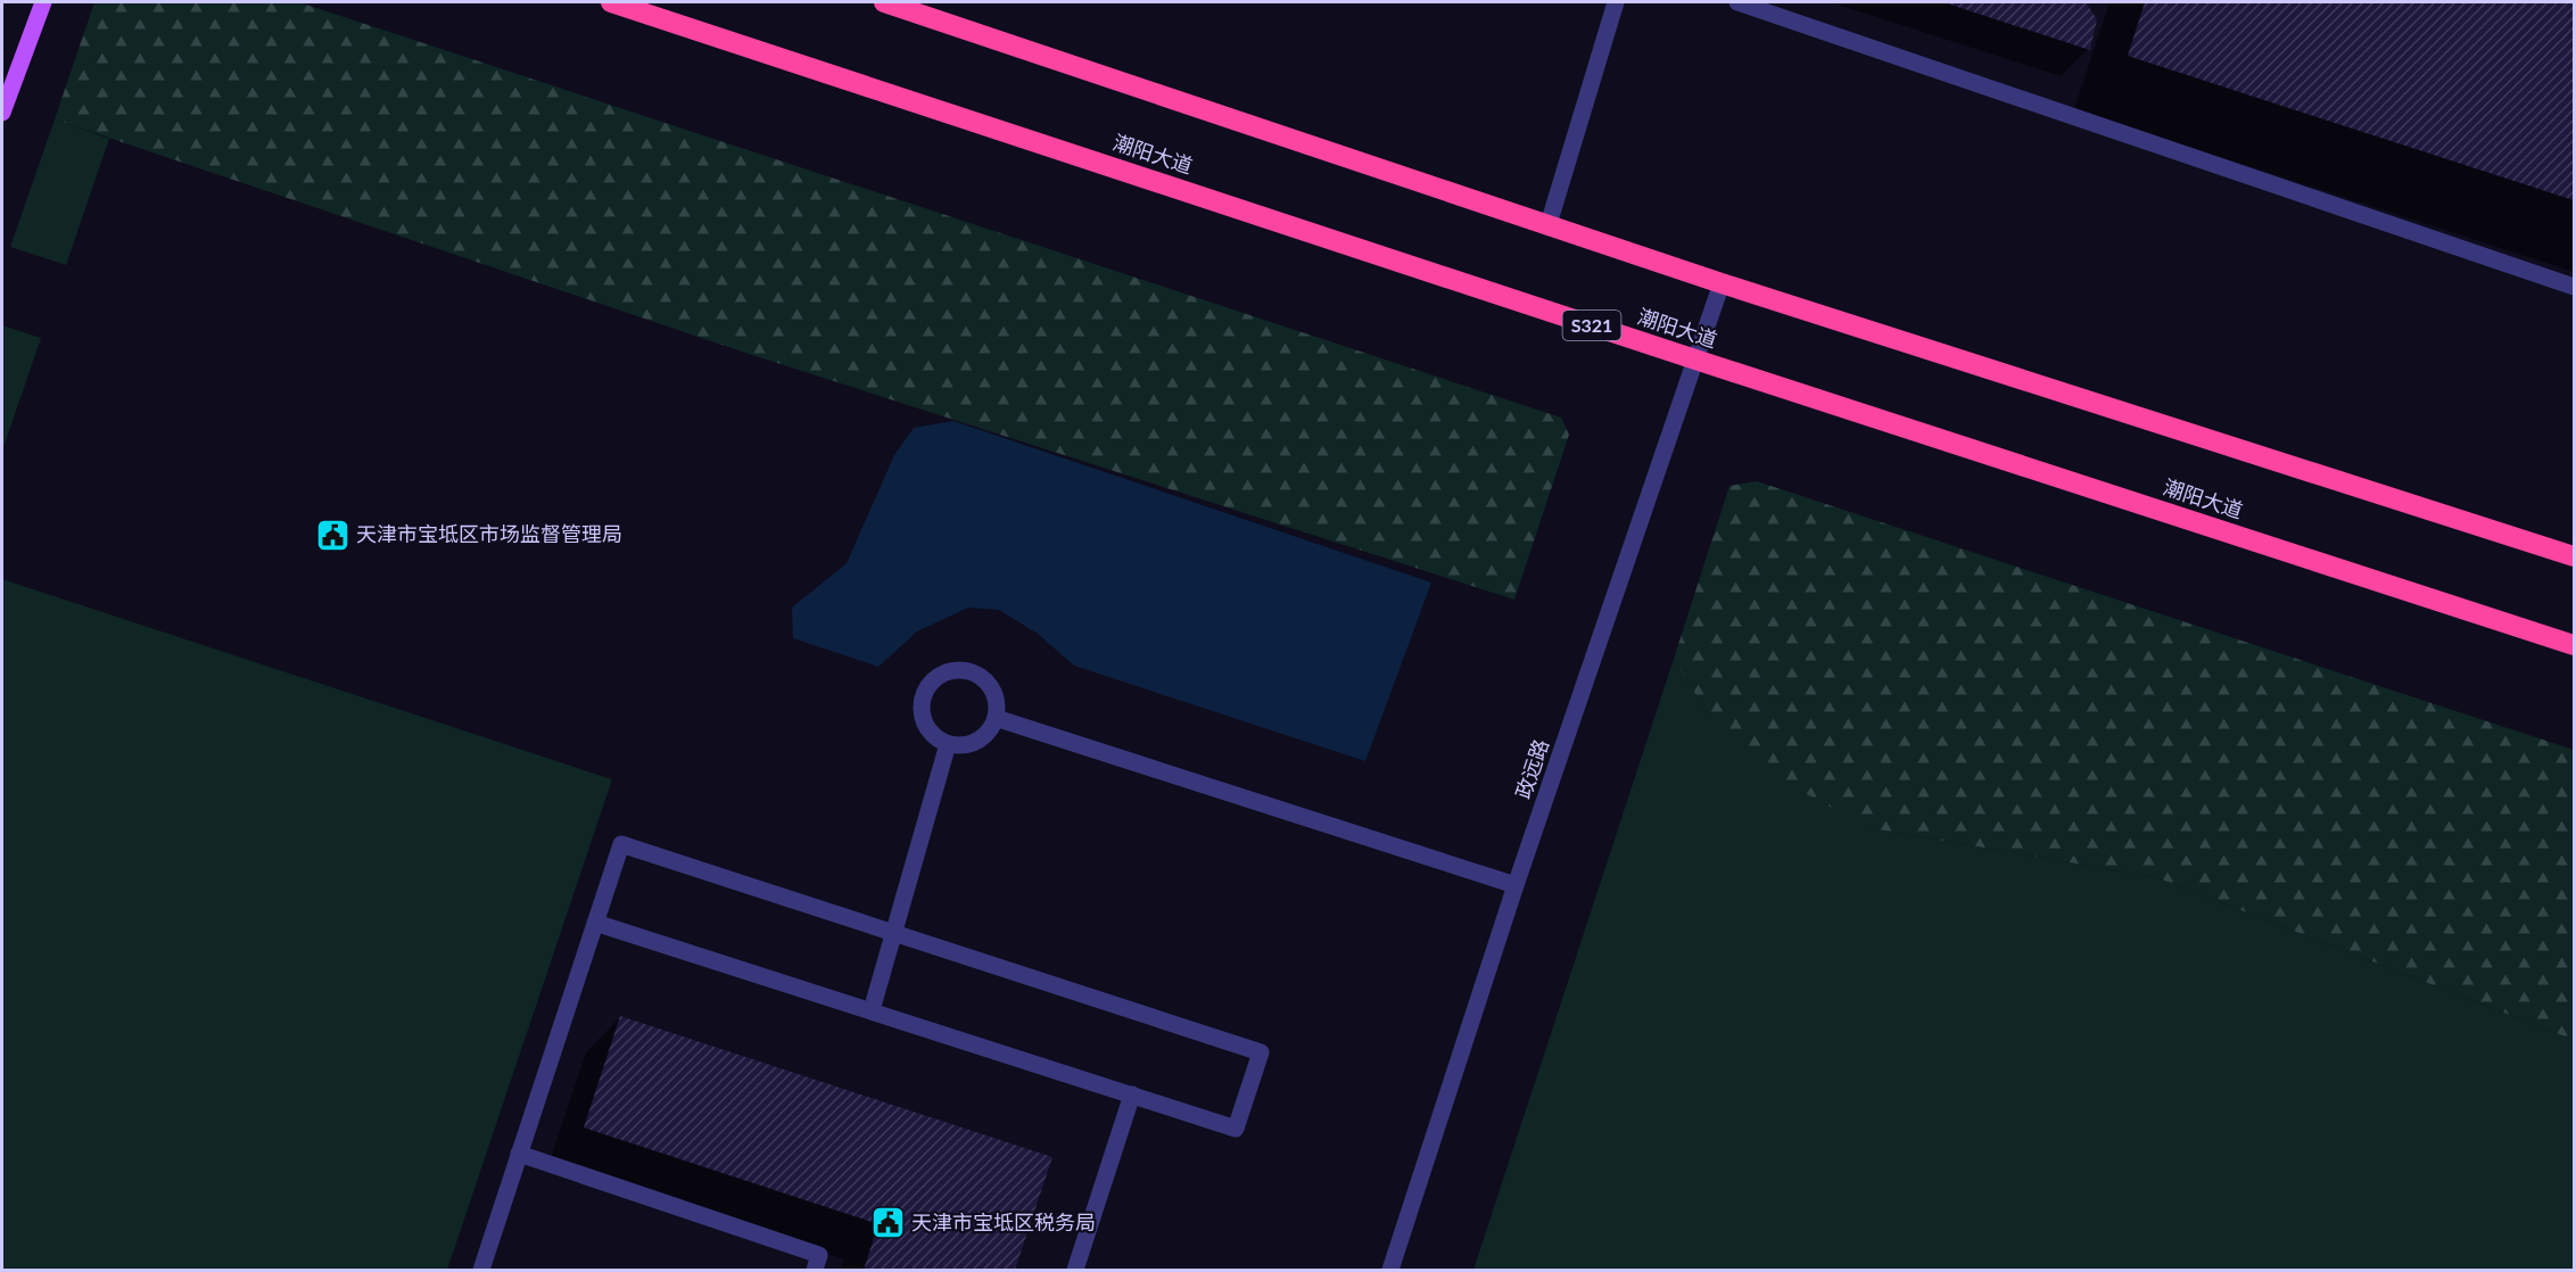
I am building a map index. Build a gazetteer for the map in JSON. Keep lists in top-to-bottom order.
{
  "streets": {
    "highway": ["潮阳大道", "S321"],
    "street": ["政远路"]
  },
  "crossings": [
    ["潮阳大道", "政远路"]
  ],
  "places": {
    "public building": ["天津市宝坻区市场监督管理局", "天津市宝坻区税务局"]
  }
}
